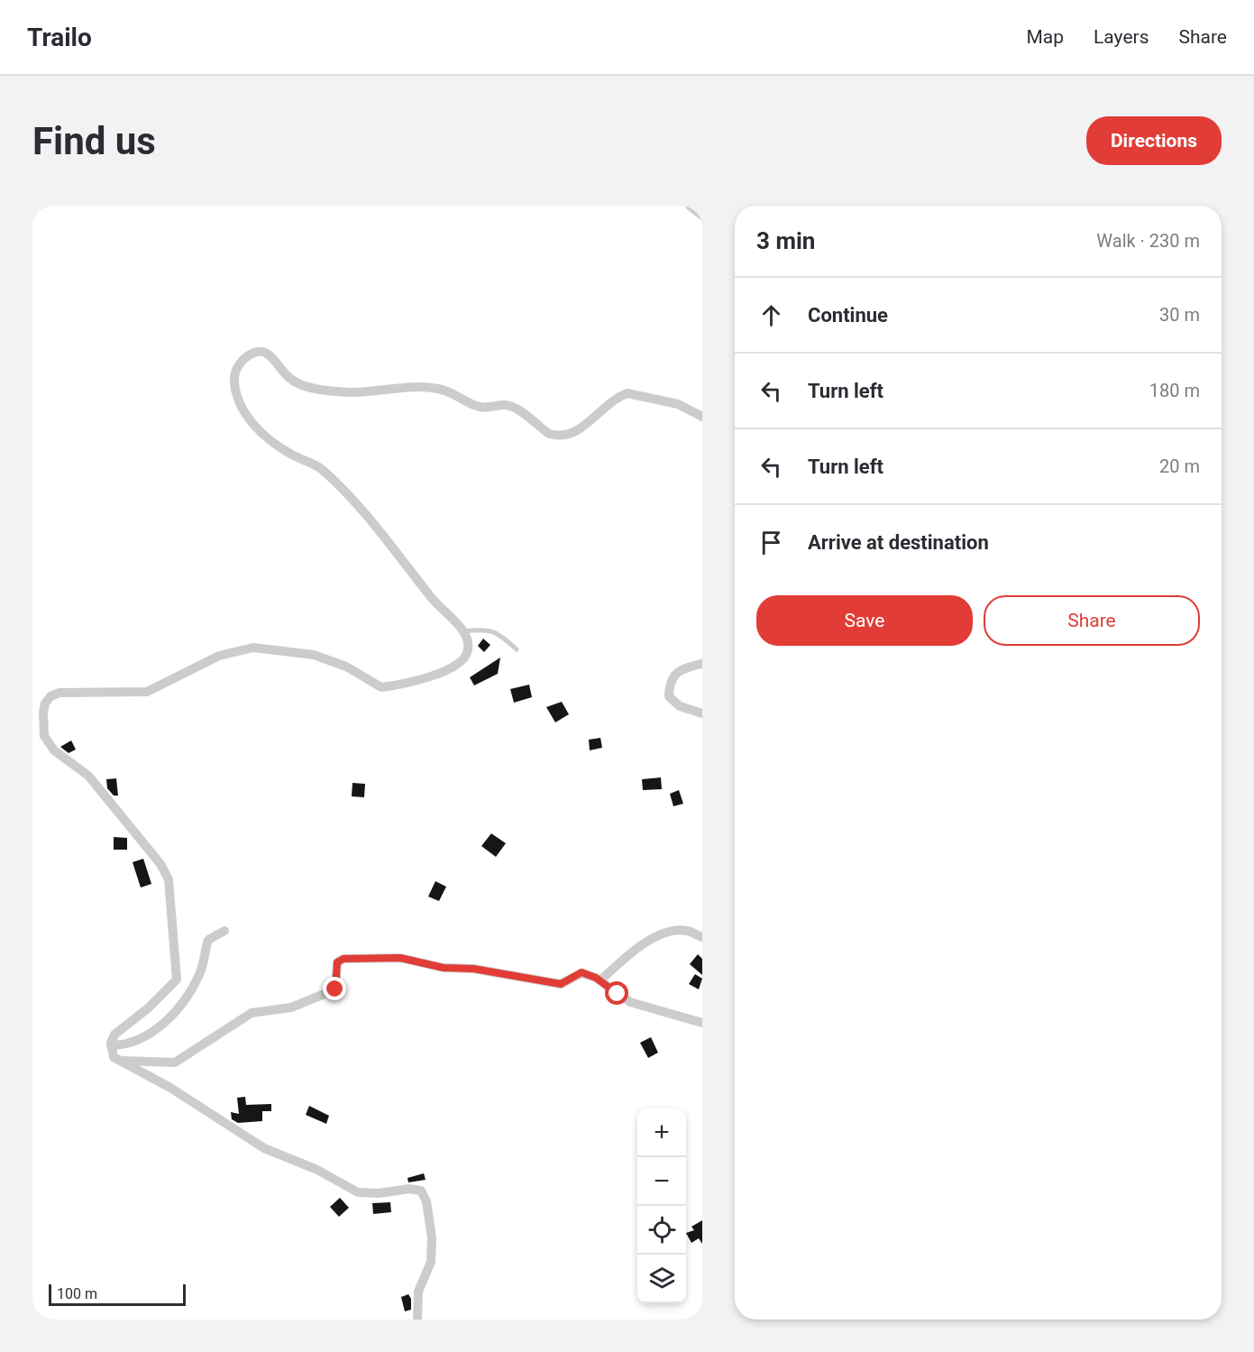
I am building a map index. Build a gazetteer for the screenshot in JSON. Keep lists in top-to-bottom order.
{
  "scale_bar": "100 m",
  "page": {
    "header": "Trailo",
    "nav": ["Map", "Layers", "Share"],
    "buttons": [
      "Directions",
      ["Save", "Share"]
    ],
    "title": "Find us",
    "heading": ["3 min", "Walk · 230 m"],
    "list": [
      ["Continue", "30 m"],
      ["Turn left", "180 m"],
      ["Turn left", "20 m"],
      "Arrive at destination"
    ],
    "map_buttons": ["+", "−"],
    "scale": "100 m"
  }
}
